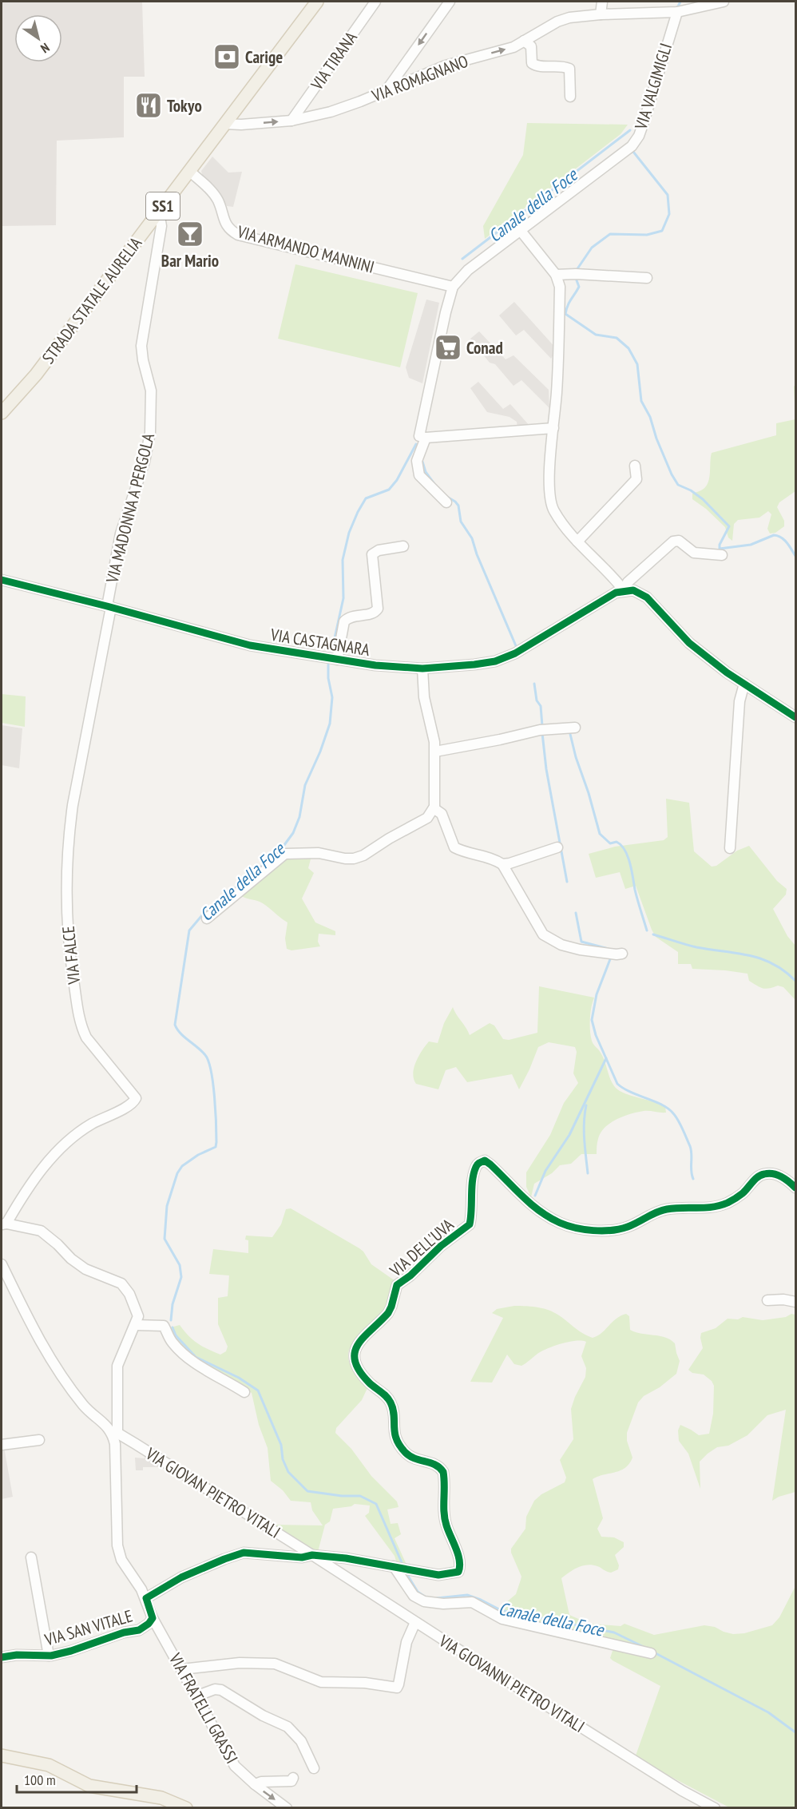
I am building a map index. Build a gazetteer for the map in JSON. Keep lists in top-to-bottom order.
{
  "streets": {
    "main road": ["SS1", "STRADA STATALE AURELIA"],
    "street": [
      "VIA TIRANA",
      "VIA ROMAGNANO",
      "VIA VALGIMIGLI",
      "VIA ARMANDO MANNINI",
      "VIA MADONNA A PERGOLA",
      "VIA CASTAGNARA",
      "VIA FALCE",
      "VIA DELL'UVA",
      "VIA GIOVAN PIETRO VITALI",
      "VIA SAN VITALE",
      "VIA GIOVANNI PIETRO VITALI",
      "VIA FRATELLI GRASSI"
    ]
  },
  "crossings": [
    ["VIA TIRANA", "VIA ROMAGNANO"],
    ["VIA ROMAGNANO", "VIA VALGIMIGLI"],
    ["VIA ROMAGNANO", "STRADA STATALE AURELIA"],
    ["VIA VALGIMIGLI", "VIA ARMANDO MANNINI"],
    ["VIA ARMANDO MANNINI", "STRADA STATALE AURELIA"],
    ["STRADA STATALE AURELIA", "VIA MADONNA A PERGOLA"],
    ["VIA MADONNA A PERGOLA", "VIA CASTAGNARA"],
    ["VIA MADONNA A PERGOLA", "VIA FALCE"],
    ["VIA CASTAGNARA", "VIA FALCE"],
    ["VIA GIOVAN PIETRO VITALI", "VIA GIOVANNI PIETRO VITALI"],
    ["VIA GIOVAN PIETRO VITALI", "VIA FRATELLI GRASSI"],
    ["VIA SAN VITALE", "VIA FRATELLI GRASSI"]
  ],
  "one_way": ["VIA ROMAGNANO"],
  "water": ["Canale della Foce"],
  "places": {
    "bank": ["Carige"],
    "restaurant": ["Tokyo"],
    "bar": ["Bar Mario"],
    "supermarket": ["Conad"]
  },
  "scale_bar": "100 m",
  "north": "bottom right"
}
